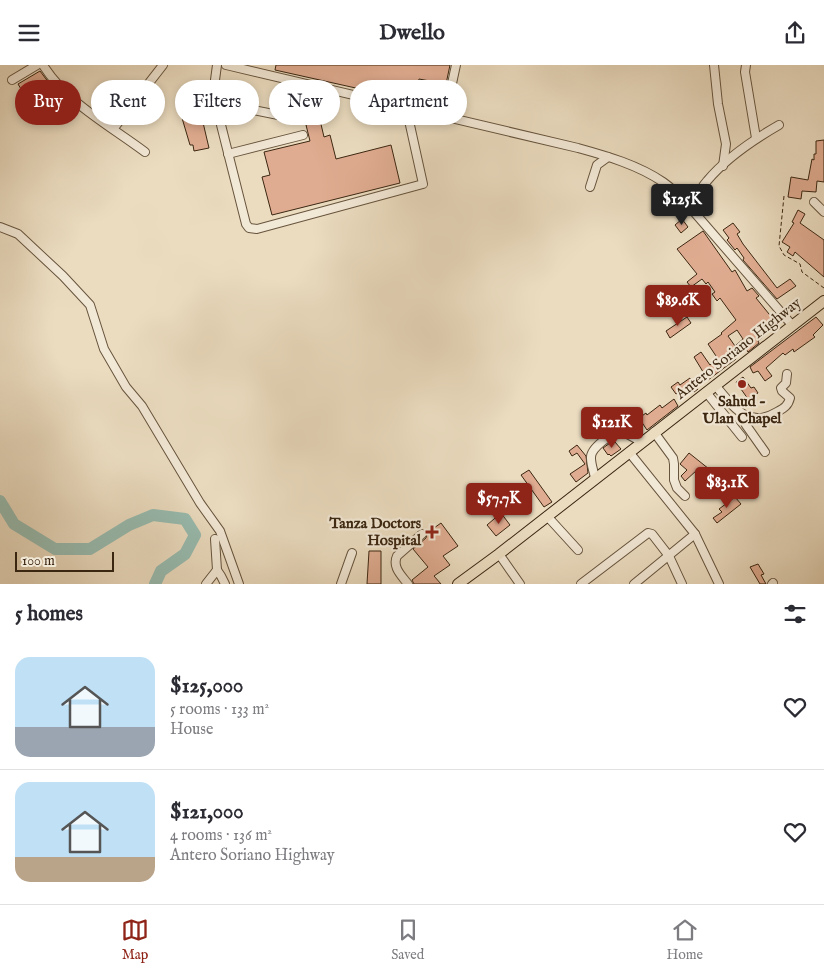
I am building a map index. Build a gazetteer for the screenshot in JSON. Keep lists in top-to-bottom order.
{
  "streets": {
    "main road": ["Antero Soriano Highway"]
  },
  "places": {
    "other": ["Sahud - Ulan Chapel"],
    "health": ["Tanza Doctors Hospital"]
  },
  "scale_bar": "100 m",
  "page": {
    "header": "Dwello",
    "chip": [
      "Buy",
      "Rent",
      "Filters",
      "New",
      "Apartment"
    ],
    "price": [
      "$125K",
      "$89.6K",
      "$121K",
      "$83.1K",
      "$57.7K"
    ],
    "scale": "100 m",
    "heading": "5 homes",
    "list": [
      {
        "name": "$125,000",
        "note": "5 rooms · 133 m² · House"
      },
      {
        "name": "$121,000",
        "note": "4 rooms · 136 m² · Antero Soriano Highway"
      }
    ],
    "tabs": ["Map", "Saved", "Home"]
  }
}
